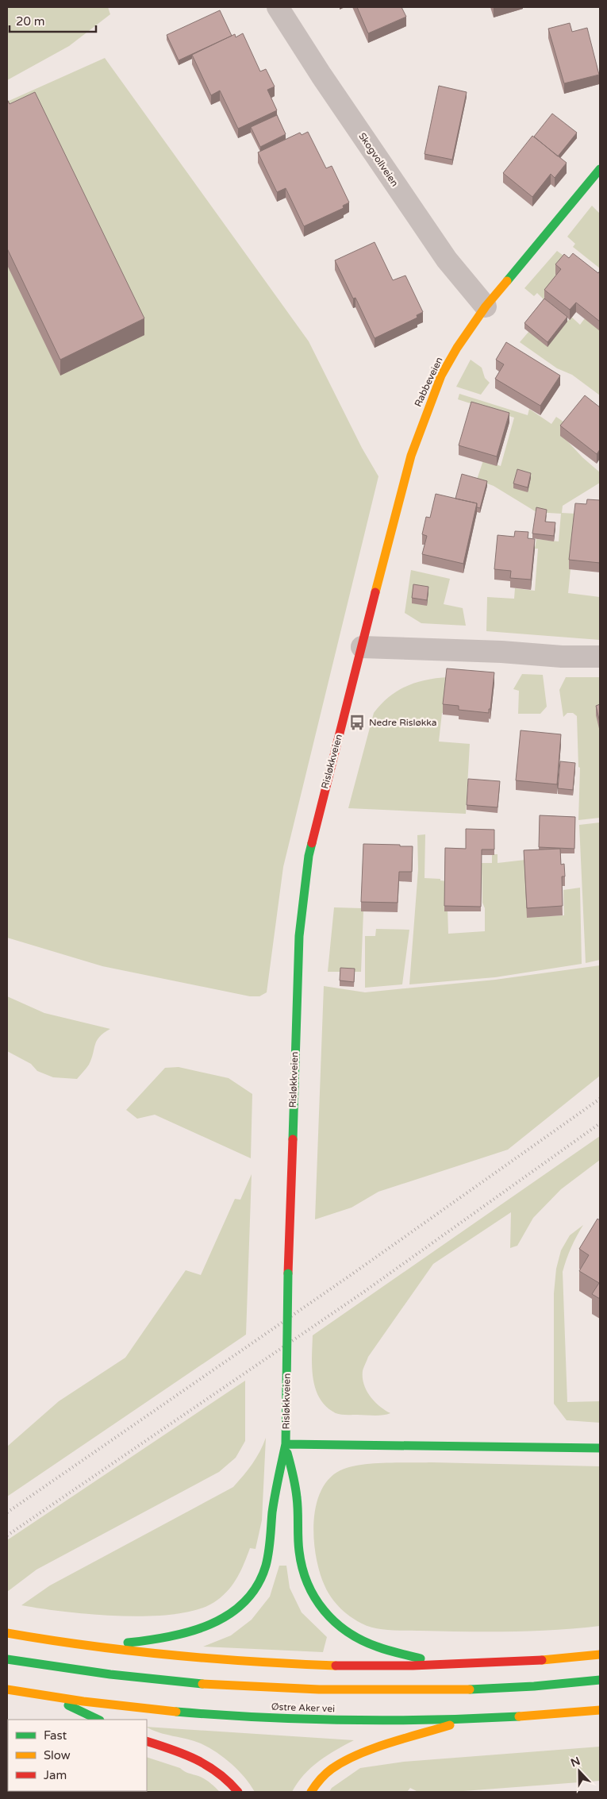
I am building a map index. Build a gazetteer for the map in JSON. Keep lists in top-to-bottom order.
{
  "streets": {
    "main road": ["Rabbeveien", "Risløkkveien", "Østre Aker vei"],
    "street": ["Skogvollveien"]
  },
  "crossings": [
    ["Skogvollveien", "Rabbeveien"],
    ["Rabbeveien", "Risløkkveien"]
  ],
  "places": {
    "bus stop": ["Nedre Risløkka"]
  },
  "legend": ["Fast", "Slow", "Jam"],
  "scale_bar": "20 m",
  "north": "top"
}
